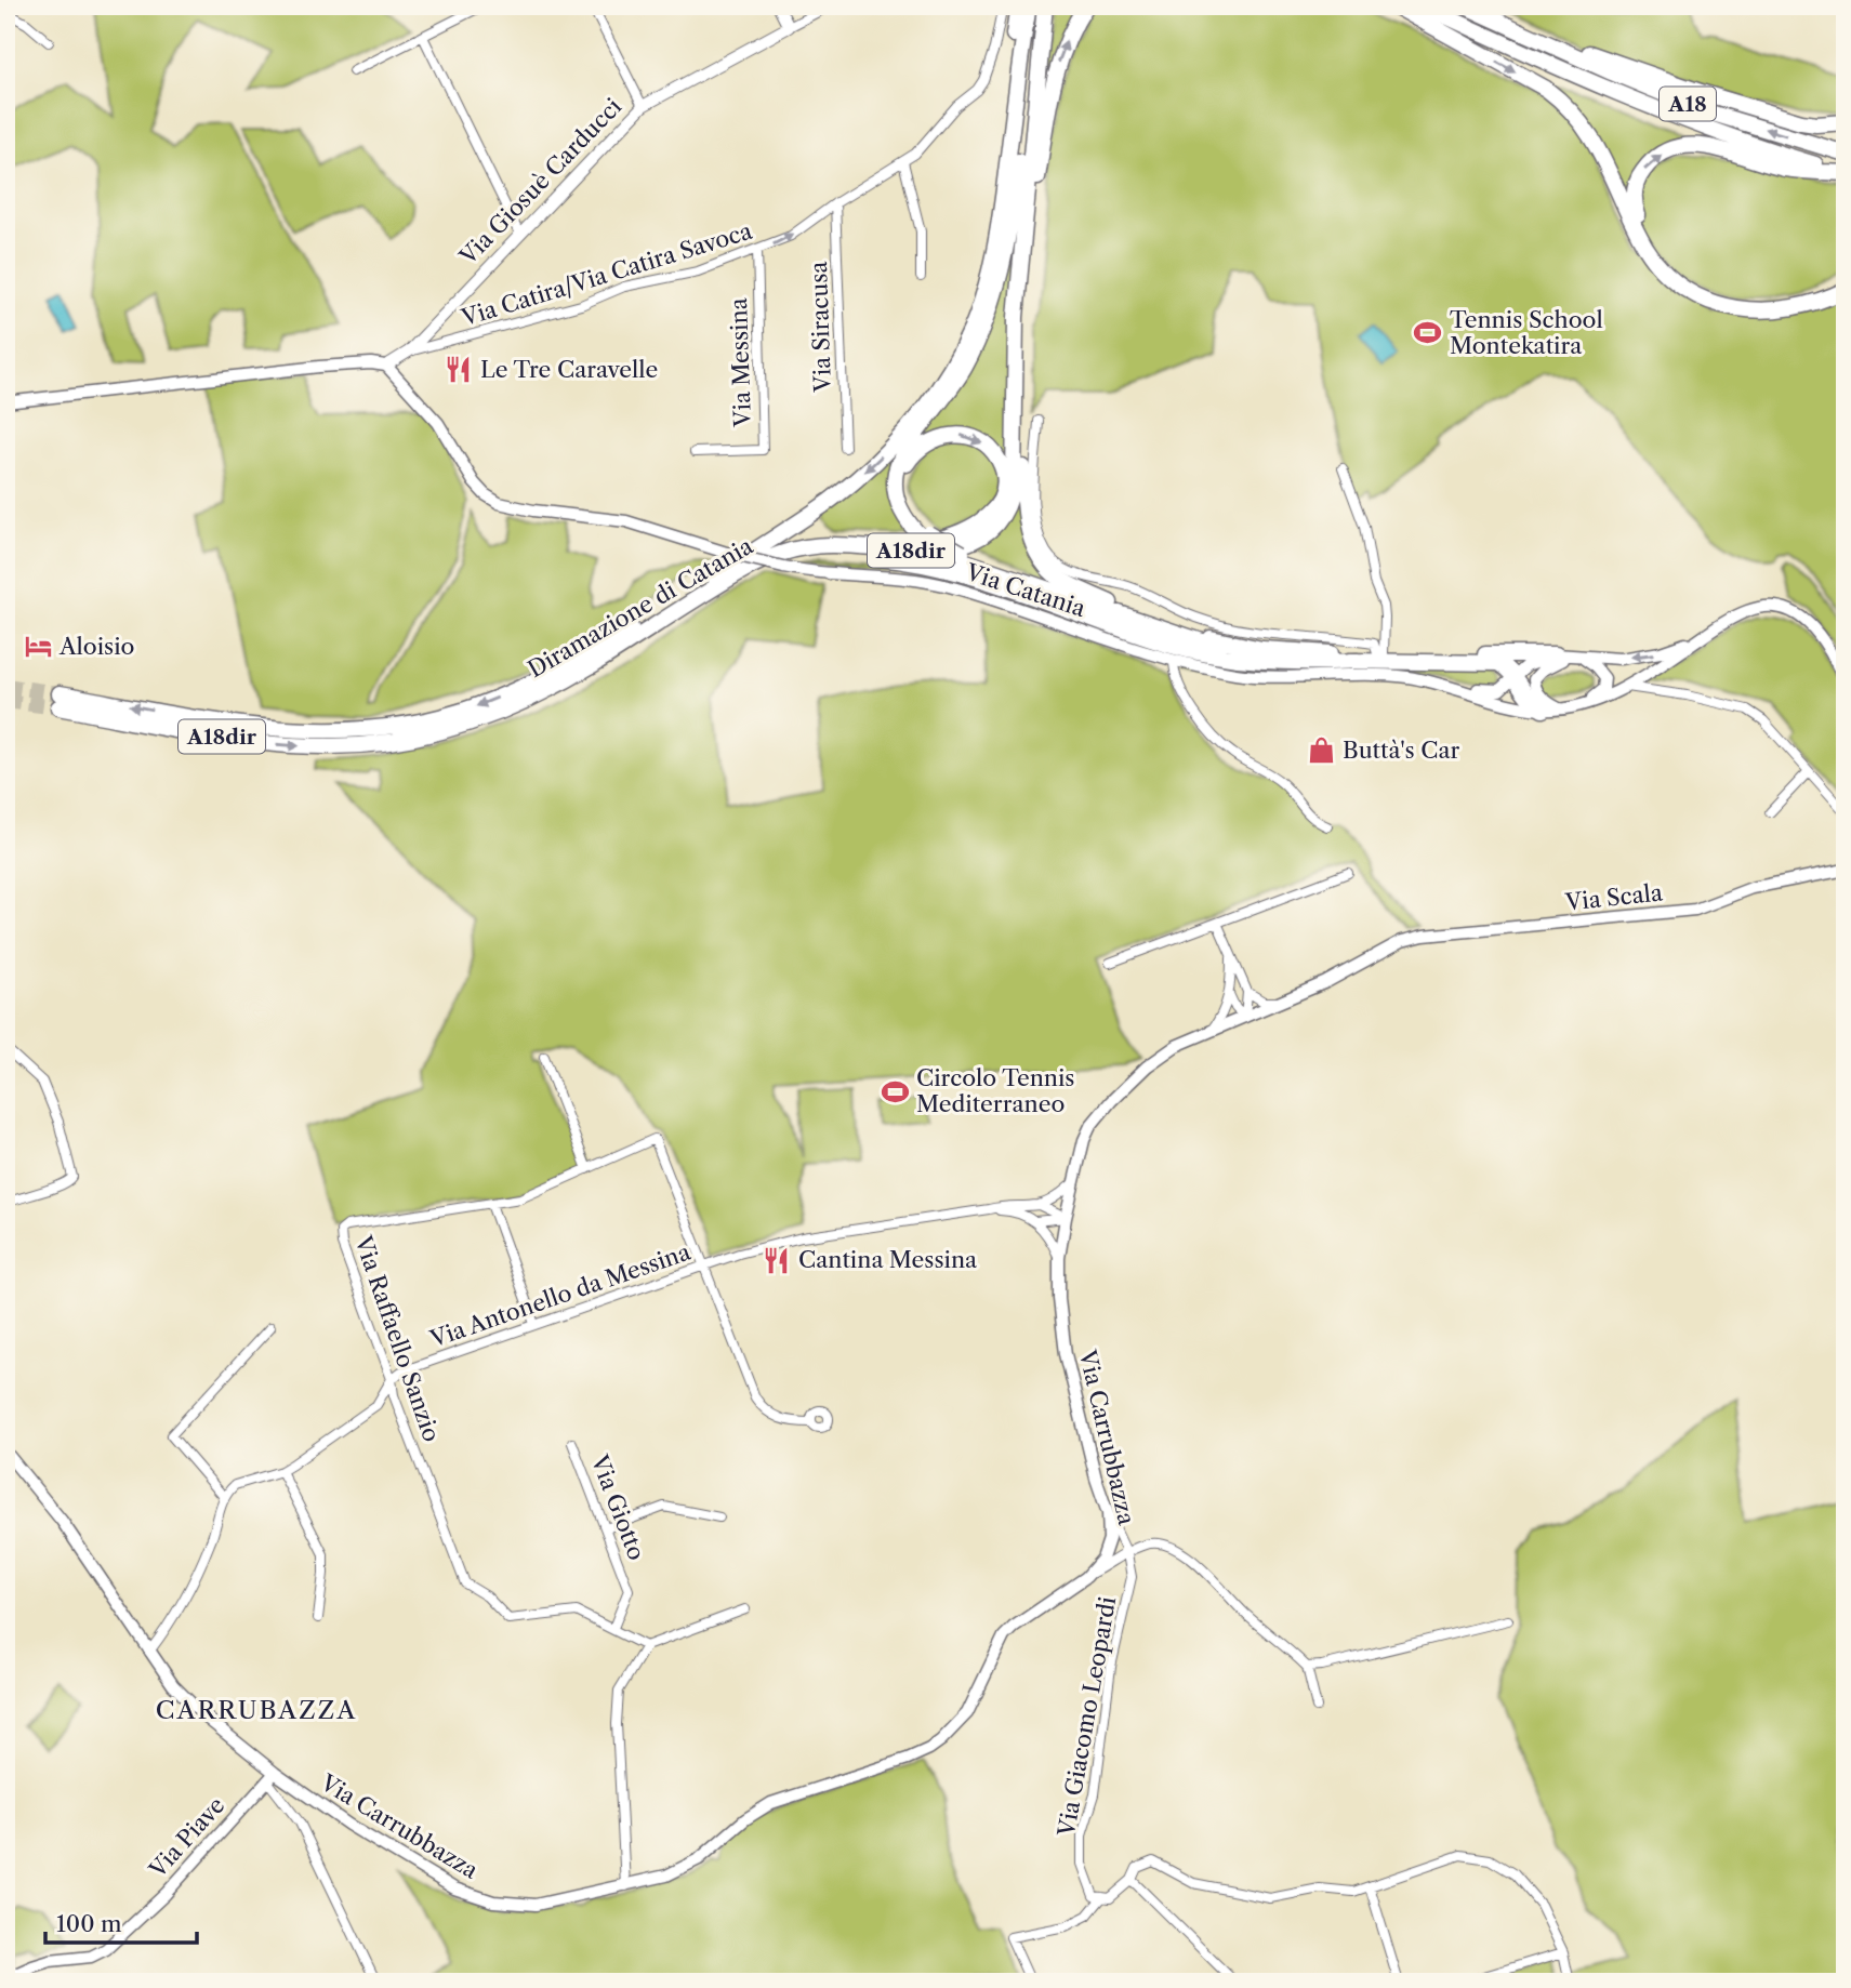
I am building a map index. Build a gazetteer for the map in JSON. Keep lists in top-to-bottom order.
{
  "streets": {
    "highway": ["A18", "A18dir", "Diramazione di Catania"],
    "main road": [
      "Via Catania",
      "Via Scala",
      "Via Carrubbazza",
      "Via Piave"
    ],
    "street": [
      "Via Giosuè Carducci",
      "Via Catira/Via Catira Savoca",
      "Via Siracusa",
      "Via Messina",
      "Via Antonello da Messina",
      "Via Raffaello Sanzio",
      "Via Giotto",
      "Via Giacomo Leopardi"
    ]
  },
  "crossings": [
    ["Via Giosuè Carducci", "Via Catira/Via Catira Savoca"],
    ["Via Giosuè Carducci", "Via Catania"],
    ["Via Catira/Via Catira Savoca", "Via Siracusa"],
    ["Via Catira/Via Catira Savoca", "Via Messina"],
    ["Via Scala", "Via Carrubbazza"],
    ["Via Antonello da Messina", "Via Raffaello Sanzio"],
    ["Via Raffaello Sanzio", "Via Giotto"],
    ["Via Carrubbazza", "Via Giacomo Leopardi"],
    ["Via Carrubbazza", "Via Piave"]
  ],
  "districts": ["CARRUBAZZA"],
  "places": {
    "sports": ["Tennis School Montekatira", "Circolo Tennis Mediterraneo"],
    "restaurant": ["Le Tre Caravelle", "Cantina Messina"],
    "hotel": ["Aloisio"],
    "shop": ["Buttà's Car"]
  },
  "scale_bar": "100 m"
}
